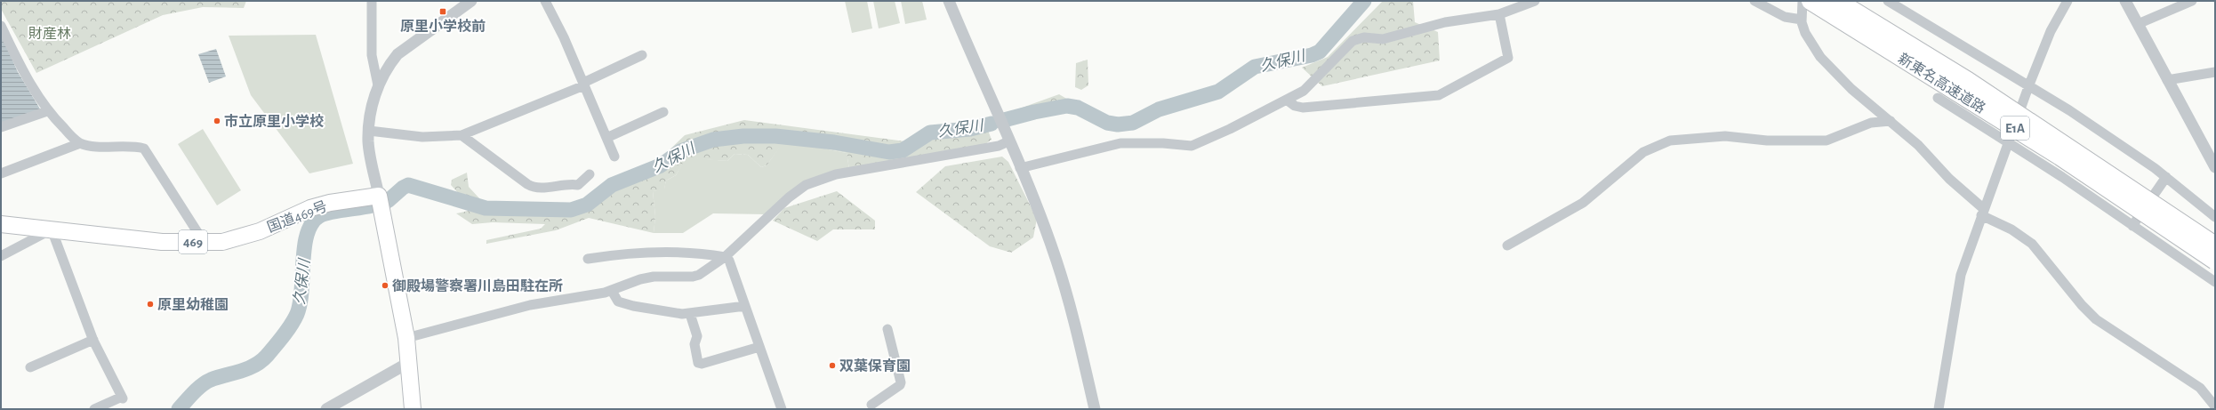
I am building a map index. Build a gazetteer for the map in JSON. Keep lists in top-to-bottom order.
{
  "streets": {
    "highway": [
      "新東名高速道路",
      "E1A",
      "国道469号",
      "469"
    ]
  },
  "water": ["久保川"],
  "parks": ["財産林"],
  "places": {
    "transit": ["原里小学校前"],
    "other": [
      "市立原里小学校",
      "御殿場警察署川島田駐在所",
      "原里幼稚園",
      "双葉保育園"
    ]
  }
}
